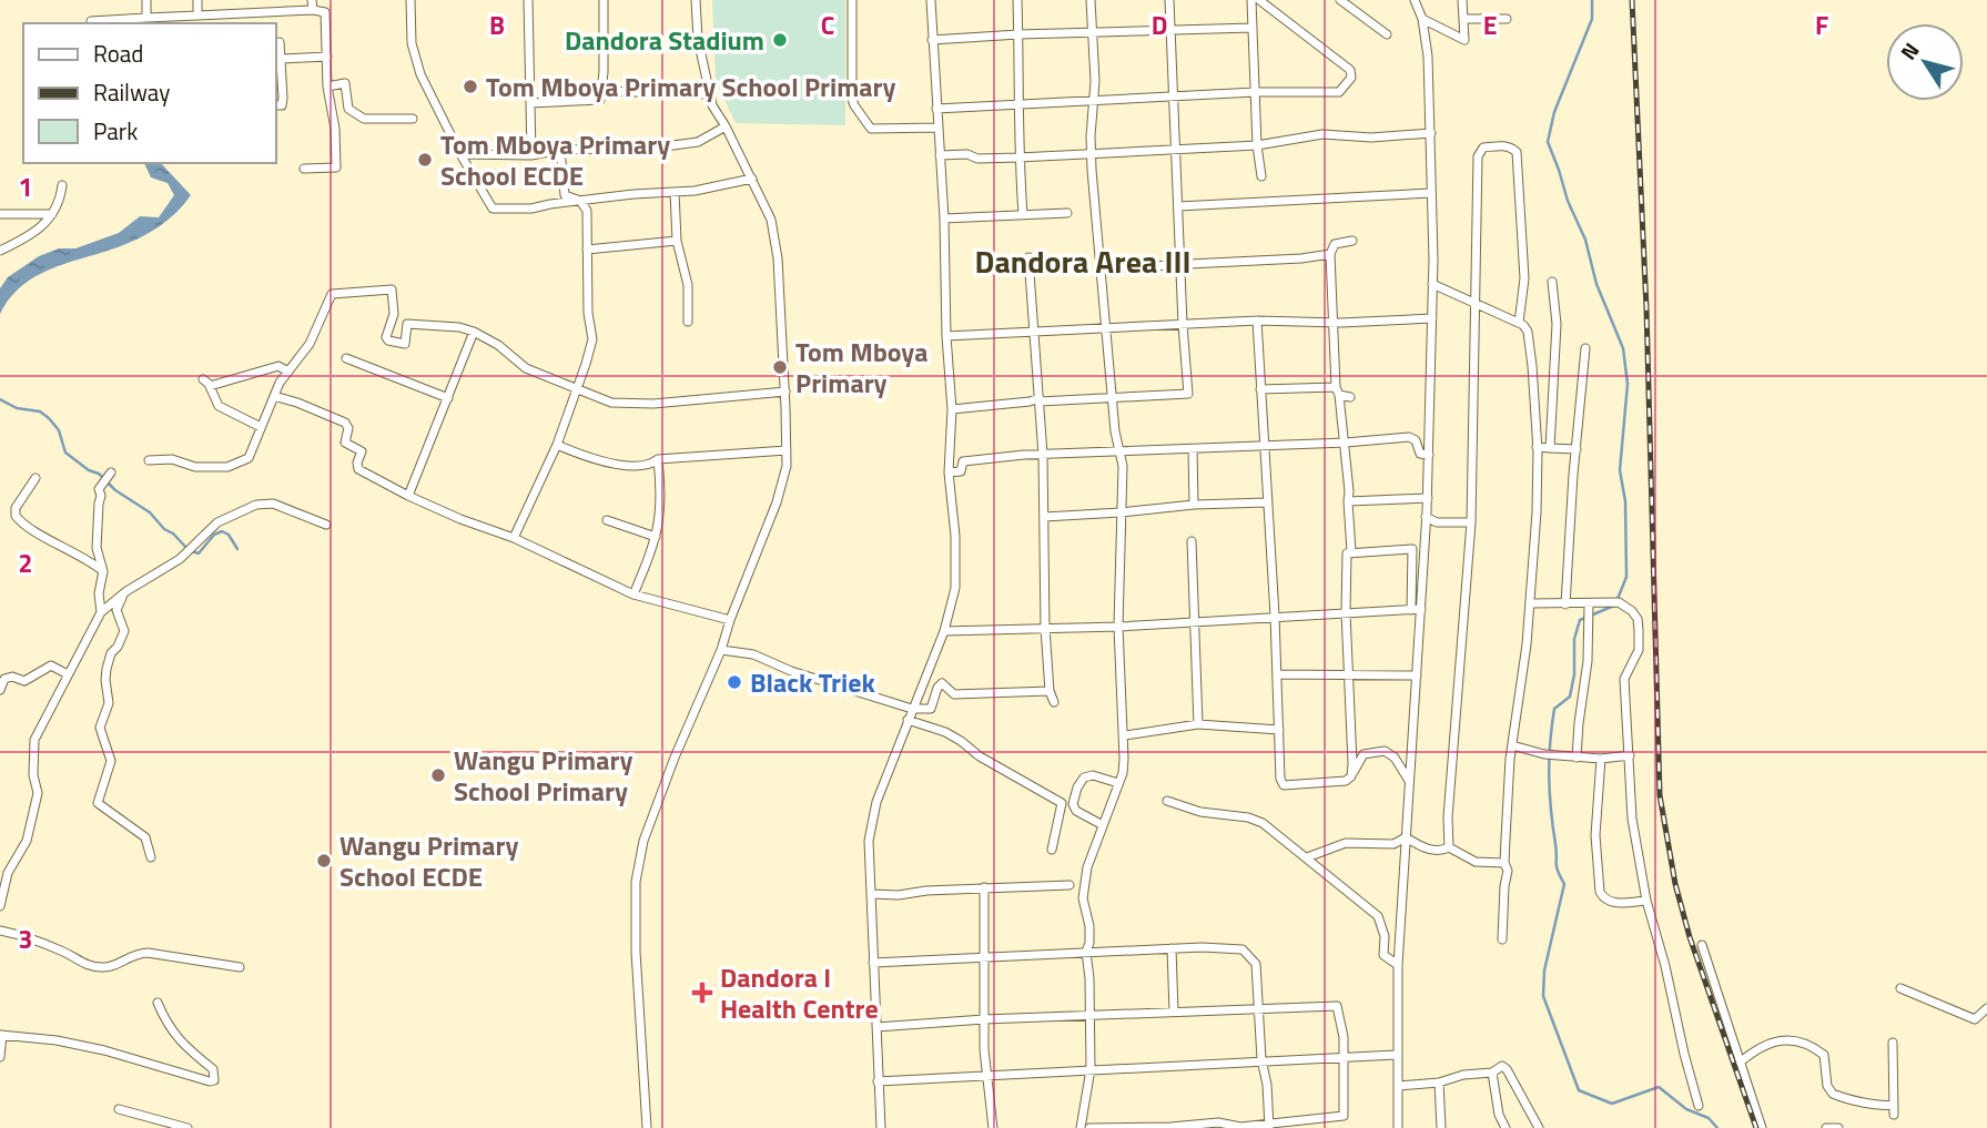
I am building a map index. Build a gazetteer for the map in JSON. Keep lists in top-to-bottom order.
{
  "districts": ["Dandora Area III"],
  "places": {
    "other": [
      "Dandora Stadium",
      "Tom Mboya Primary School Primary",
      "Tom Mboya Primary School ECDE",
      "Tom Mboya Primary",
      "Black Triek",
      "Wangu Primary School Primary",
      "Wangu Primary School ECDE"
    ],
    "health": ["Dandora I Health Centre"]
  },
  "legend": ["Road", "Railway", "Park"],
  "north": "top left",
  "grid": {
    "columns": [
      "B",
      "C",
      "D",
      "E",
      "F"
    ],
    "rows": ["1", "2", "3"]
  }
}
